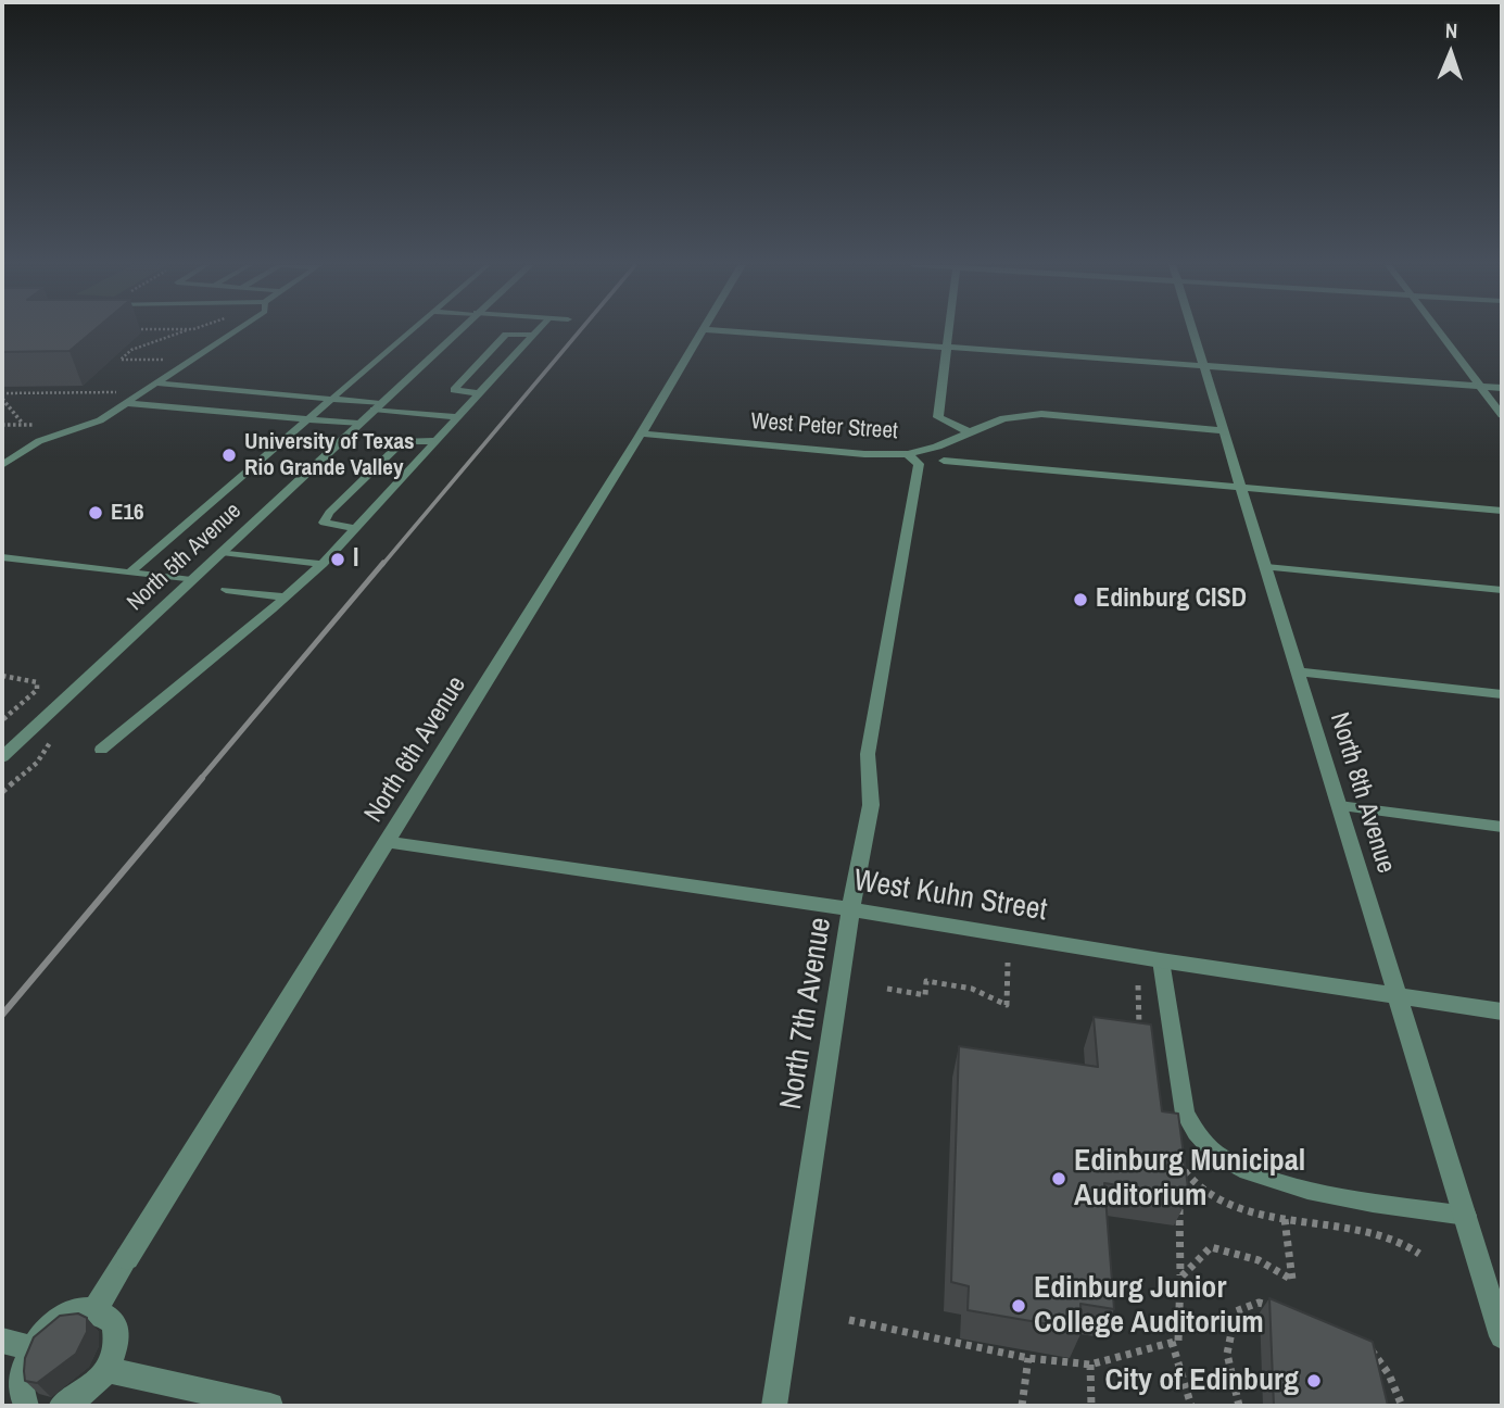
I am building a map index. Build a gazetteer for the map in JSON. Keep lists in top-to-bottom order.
{
  "streets": {
    "street": [
      "West Peter Street",
      "North 5th Avenue",
      "North 6th Avenue",
      "North 8th Avenue",
      "West Kuhn Street",
      "North 7th Avenue"
    ]
  },
  "crossings": [
    ["West Peter Street", "North 6th Avenue"],
    ["West Peter Street", "North 8th Avenue"],
    ["West Peter Street", "North 7th Avenue"],
    ["North 6th Avenue", "West Kuhn Street"],
    ["North 8th Avenue", "West Kuhn Street"],
    ["West Kuhn Street", "North 7th Avenue"]
  ],
  "places": [
    "University of Texas Rio Grande Valley",
    "E16",
    "I",
    "Edinburg CISD",
    "Edinburg Municipal Auditorium",
    "Edinburg Junior College Auditorium",
    "City of Edinburg"
  ],
  "north": "top"
}
